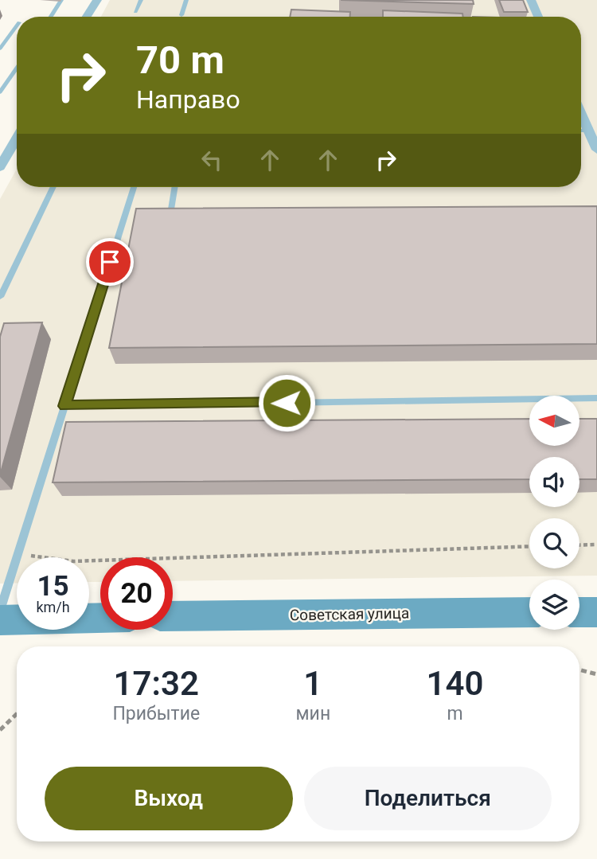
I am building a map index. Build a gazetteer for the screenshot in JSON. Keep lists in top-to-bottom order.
{
  "streets": {
    "main road": ["Советская улица"]
  },
  "north": "left",
  "page": {
    "turn": ["70 m", "Направо"],
    "speed": "15 km/h",
    "limit": "20",
    "eta": [
      "17:32",
      "Прибытие",
      "1",
      "мин",
      "140",
      "m"
    ],
    "buttons": ["Выход", "Поделиться"]
  }
}
